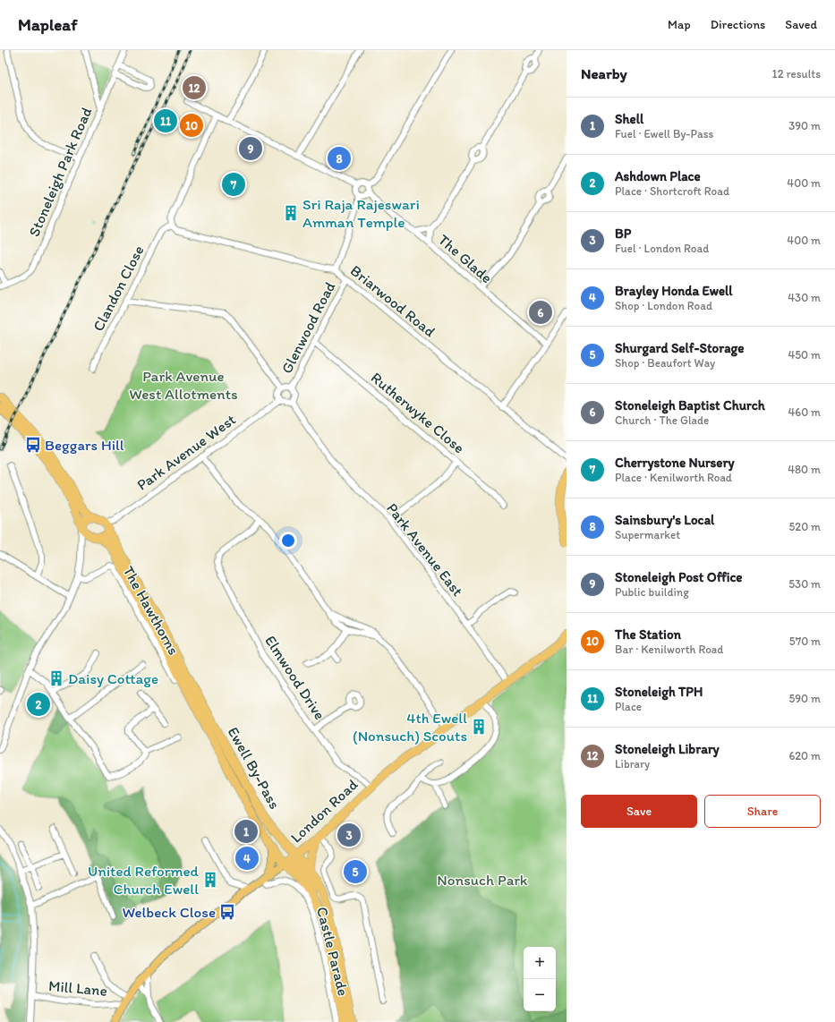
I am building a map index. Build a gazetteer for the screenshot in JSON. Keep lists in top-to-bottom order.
{
  "streets": {
    "highway": ["Ewell By-Pass", "London Road"],
    "street": [
      "Stoneleigh Park Road",
      "The Glade",
      "Clandon Close",
      "Briarwood Road",
      "Glenwood Road",
      "Rutherwyke Close",
      "Park Avenue West",
      "Park Avenue East",
      "The Hawthorns",
      "Elmwood Drive",
      "Castle Parade",
      "Mill Lane"
    ]
  },
  "crossings": [
    ["Clandon Close", "Briarwood Road"],
    ["Briarwood Road", "Glenwood Road"],
    ["Glenwood Road", "Rutherwyke Close"],
    ["Glenwood Road", "Park Avenue West"],
    ["Glenwood Road", "Park Avenue East"],
    ["Park Avenue West", "Park Avenue East"],
    ["Park Avenue West", "Ewell By-Pass"],
    ["Park Avenue East", "London Road"],
    ["Elmwood Drive", "London Road"],
    ["Ewell By-Pass", "London Road"],
    ["London Road", "Castle Parade"],
    ["London Road", "Mill Lane"]
  ],
  "parks": ["Park Avenue West Allotments", "Nonsuch Park"],
  "places": {
    "building": [
      "Sri Raja Rajeswari Amman Temple",
      "Daisy Cottage",
      "4th Ewell (Nonsuch) Scouts",
      "United Reformed Church Ewell"
    ],
    "bus stop": ["Beggars Hill", "Welbeck Close"]
  },
  "page": {
    "header": "Mapleaf",
    "nav": ["Map", "Directions", "Saved"],
    "heading": ["Nearby", "12 results"],
    "pins": [
      "12",
      "11",
      "10",
      "9",
      "8",
      "7",
      "6",
      "2",
      "1",
      "3",
      "4",
      "5"
    ],
    "list": [
      {
        "mark": "1",
        "name": "Shell",
        "note": "Fuel · Ewell By-Pass",
        "value": "390 m"
      },
      {
        "mark": "2",
        "name": "Ashdown Place",
        "note": "Place · Shortcroft Road",
        "value": "400 m"
      },
      {
        "mark": "3",
        "name": "BP",
        "note": "Fuel · London Road",
        "value": "400 m"
      },
      {
        "mark": "4",
        "name": "Brayley Honda Ewell",
        "note": "Shop · London Road",
        "value": "430 m"
      },
      {
        "mark": "5",
        "name": "Shurgard Self-Storage",
        "note": "Shop · Beaufort Way",
        "value": "450 m"
      },
      {
        "mark": "6",
        "name": "Stoneleigh Baptist Church",
        "note": "Church · The Glade",
        "value": "460 m"
      },
      {
        "mark": "7",
        "name": "Cherrystone Nursery",
        "note": "Place · Kenilworth Road",
        "value": "480 m"
      },
      {
        "mark": "8",
        "name": "Sainsbury's Local",
        "note": "Supermarket",
        "value": "520 m"
      },
      {
        "mark": "9",
        "name": "Stoneleigh Post Office",
        "note": "Public building",
        "value": "530 m"
      },
      {
        "mark": "10",
        "name": "The Station",
        "note": "Bar · Kenilworth Road",
        "value": "570 m"
      },
      {
        "mark": "11",
        "name": "Stoneleigh TPH",
        "note": "Place",
        "value": "590 m"
      },
      {
        "mark": "12",
        "name": "Stoneleigh Library",
        "note": "Library",
        "value": "620 m"
      }
    ],
    "buttons": ["Save", "Share"],
    "map_buttons": ["+", "−"]
  }
}
